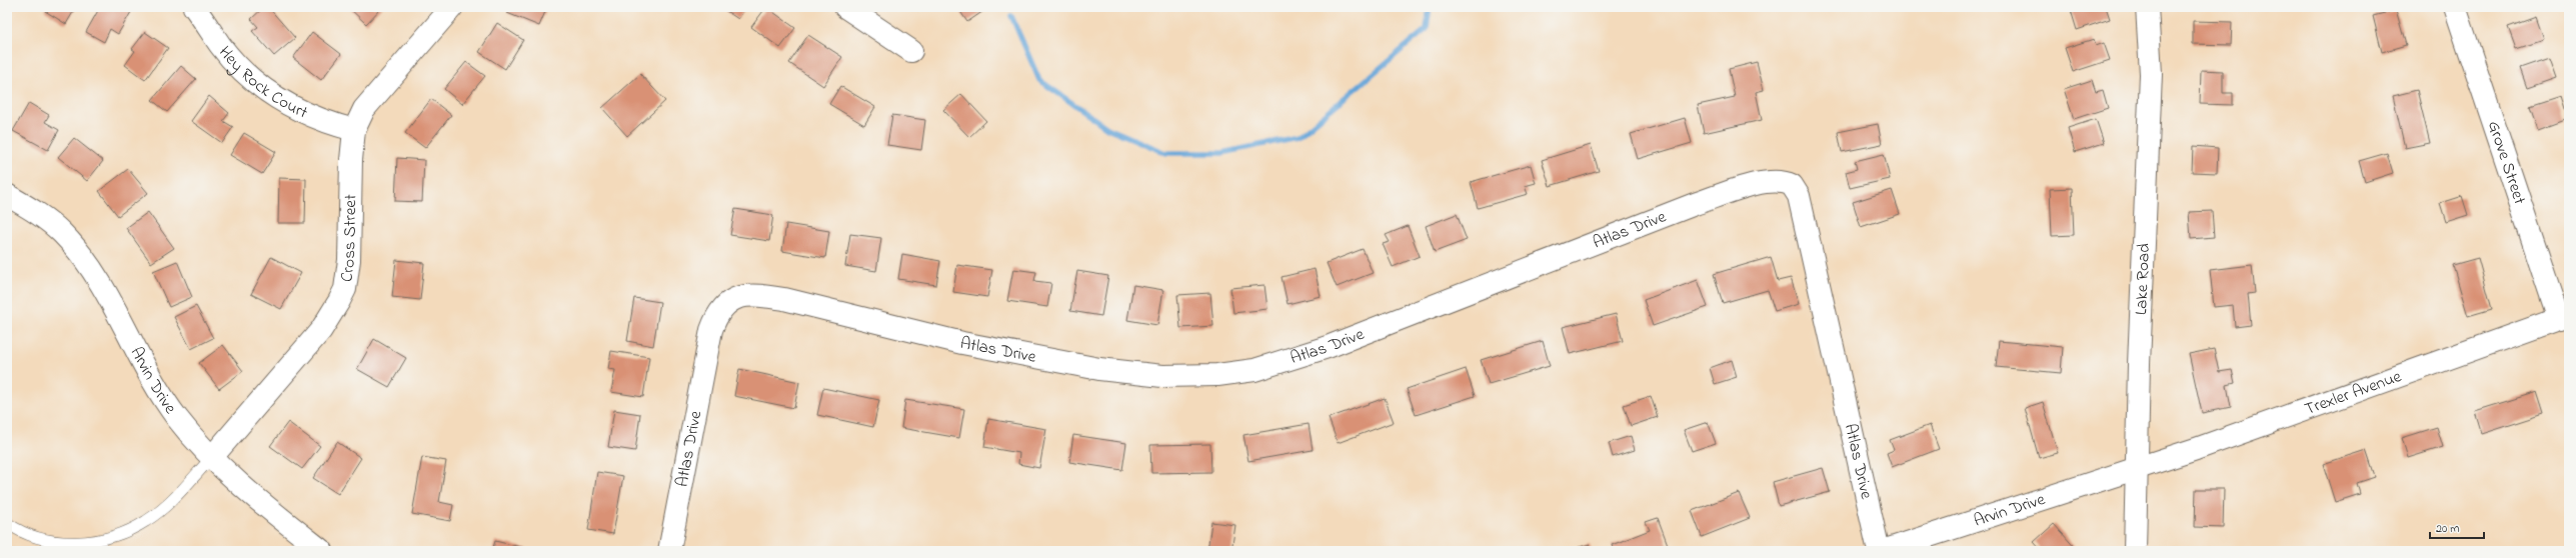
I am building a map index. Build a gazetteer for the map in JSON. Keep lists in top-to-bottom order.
{
  "streets": {
    "street": [
      "Hey Rock Court",
      "Grove Street",
      "Atlas Drive",
      "Cross Street",
      "Lake Road",
      "Arvin Drive",
      "Trexler Avenue"
    ]
  },
  "crossings": [
    ["Hey Rock Court", "Cross Street"],
    ["Grove Street", "Trexler Avenue"],
    ["Cross Street", "Arvin Drive"],
    ["Lake Road", "Arvin Drive"],
    ["Lake Road", "Trexler Avenue"],
    ["Arvin Drive", "Trexler Avenue"]
  ],
  "scale_bar": "20 m"
}
